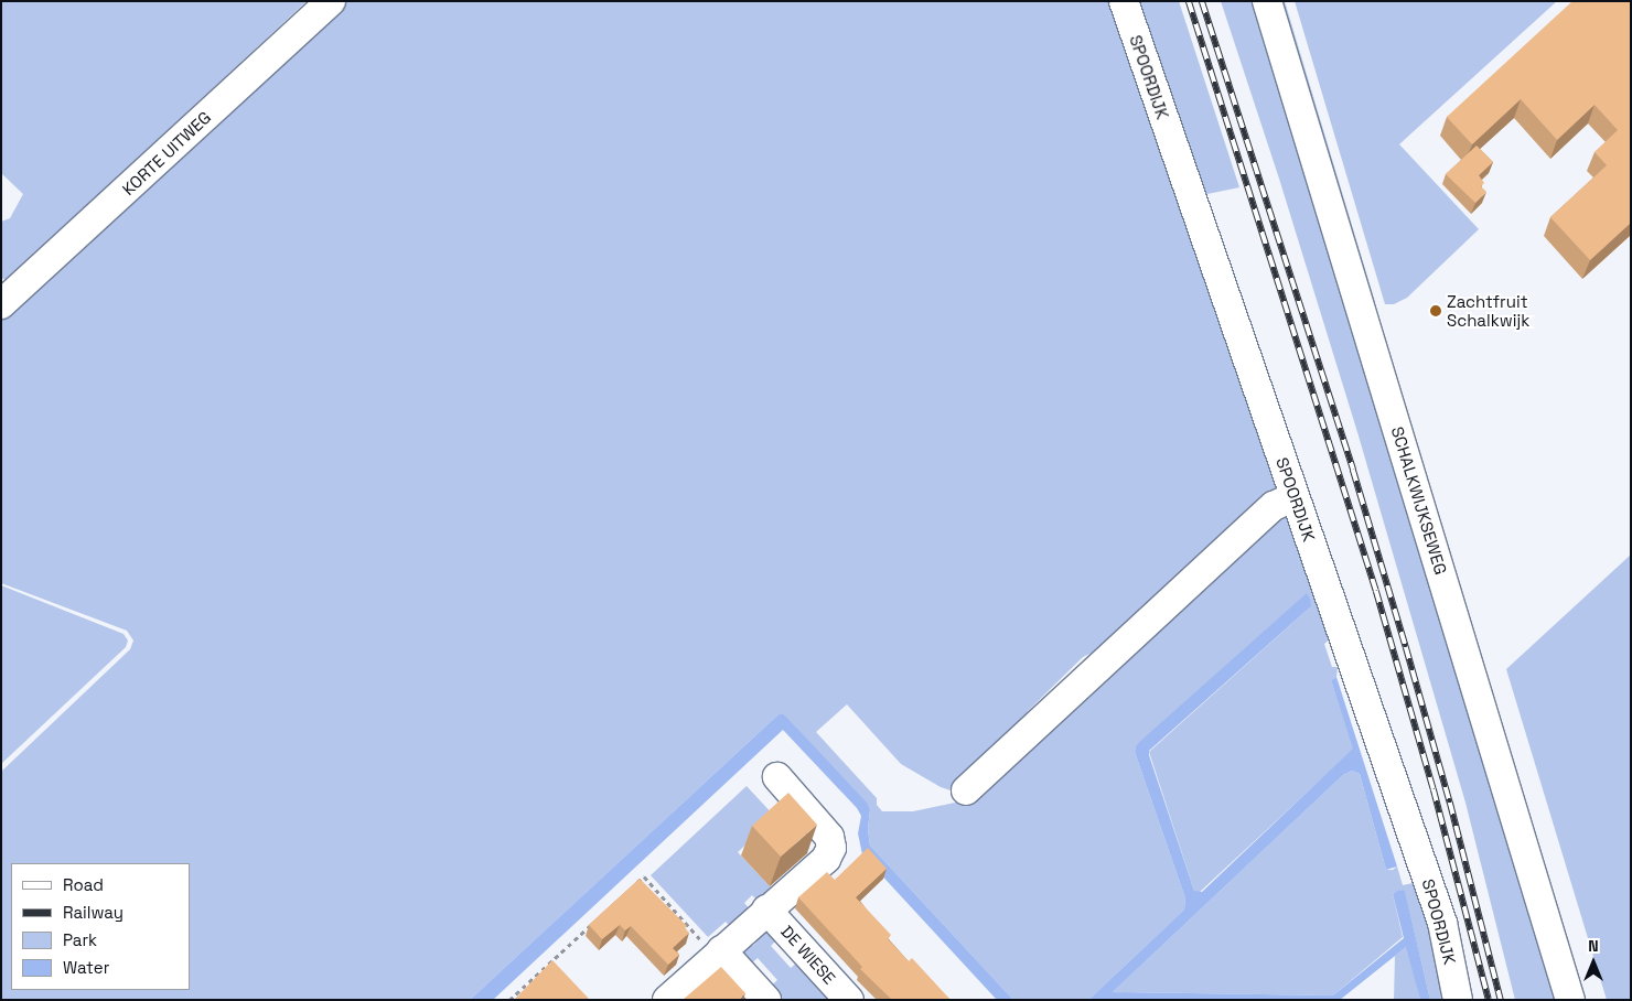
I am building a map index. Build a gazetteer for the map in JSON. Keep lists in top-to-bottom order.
{
  "streets": {
    "street": [
      "SPOORDIJK",
      "KORTE UITWEG",
      "SCHALKWIJKSEWEG",
      "DE WIESE"
    ]
  },
  "places": ["Zachtfruit Schalkwijk"],
  "legend": [
    "Road",
    "Railway",
    "Park",
    "Water"
  ],
  "north": "top"
}
